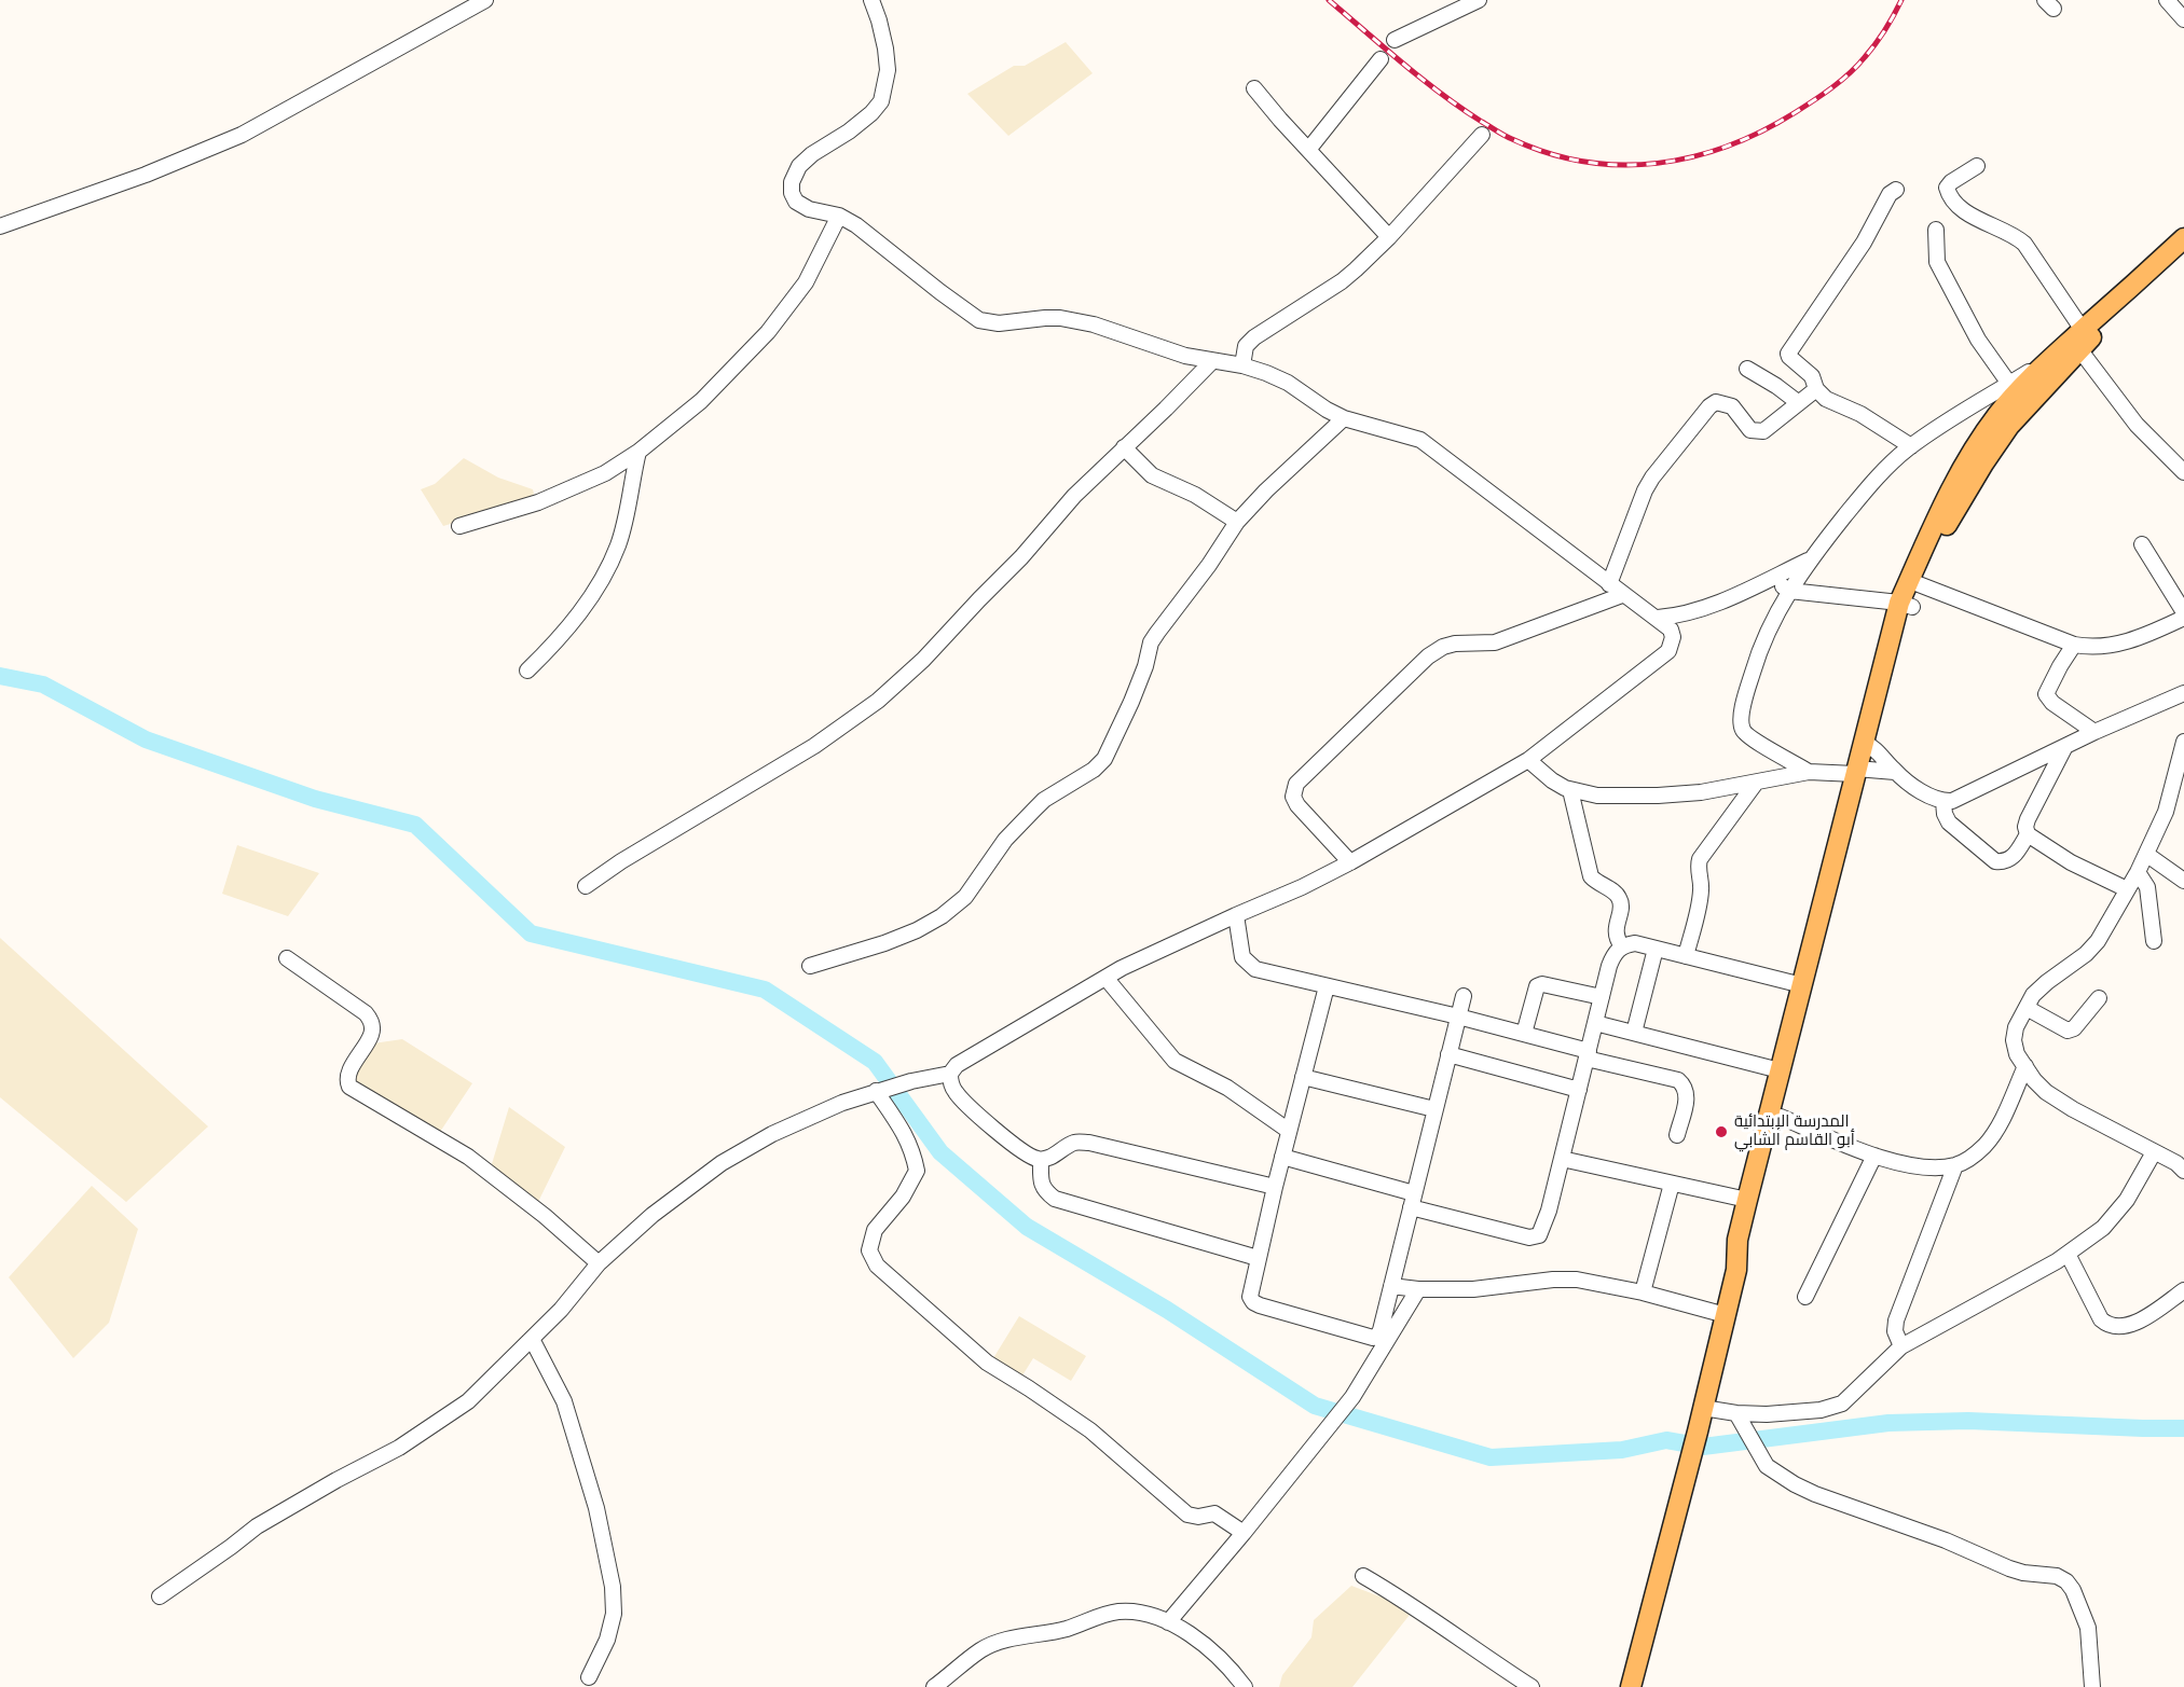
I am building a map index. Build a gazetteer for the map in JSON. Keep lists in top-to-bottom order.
{
  "places": ["المدرسة الإبتدائية أبو القاسم الشابي"]
}
